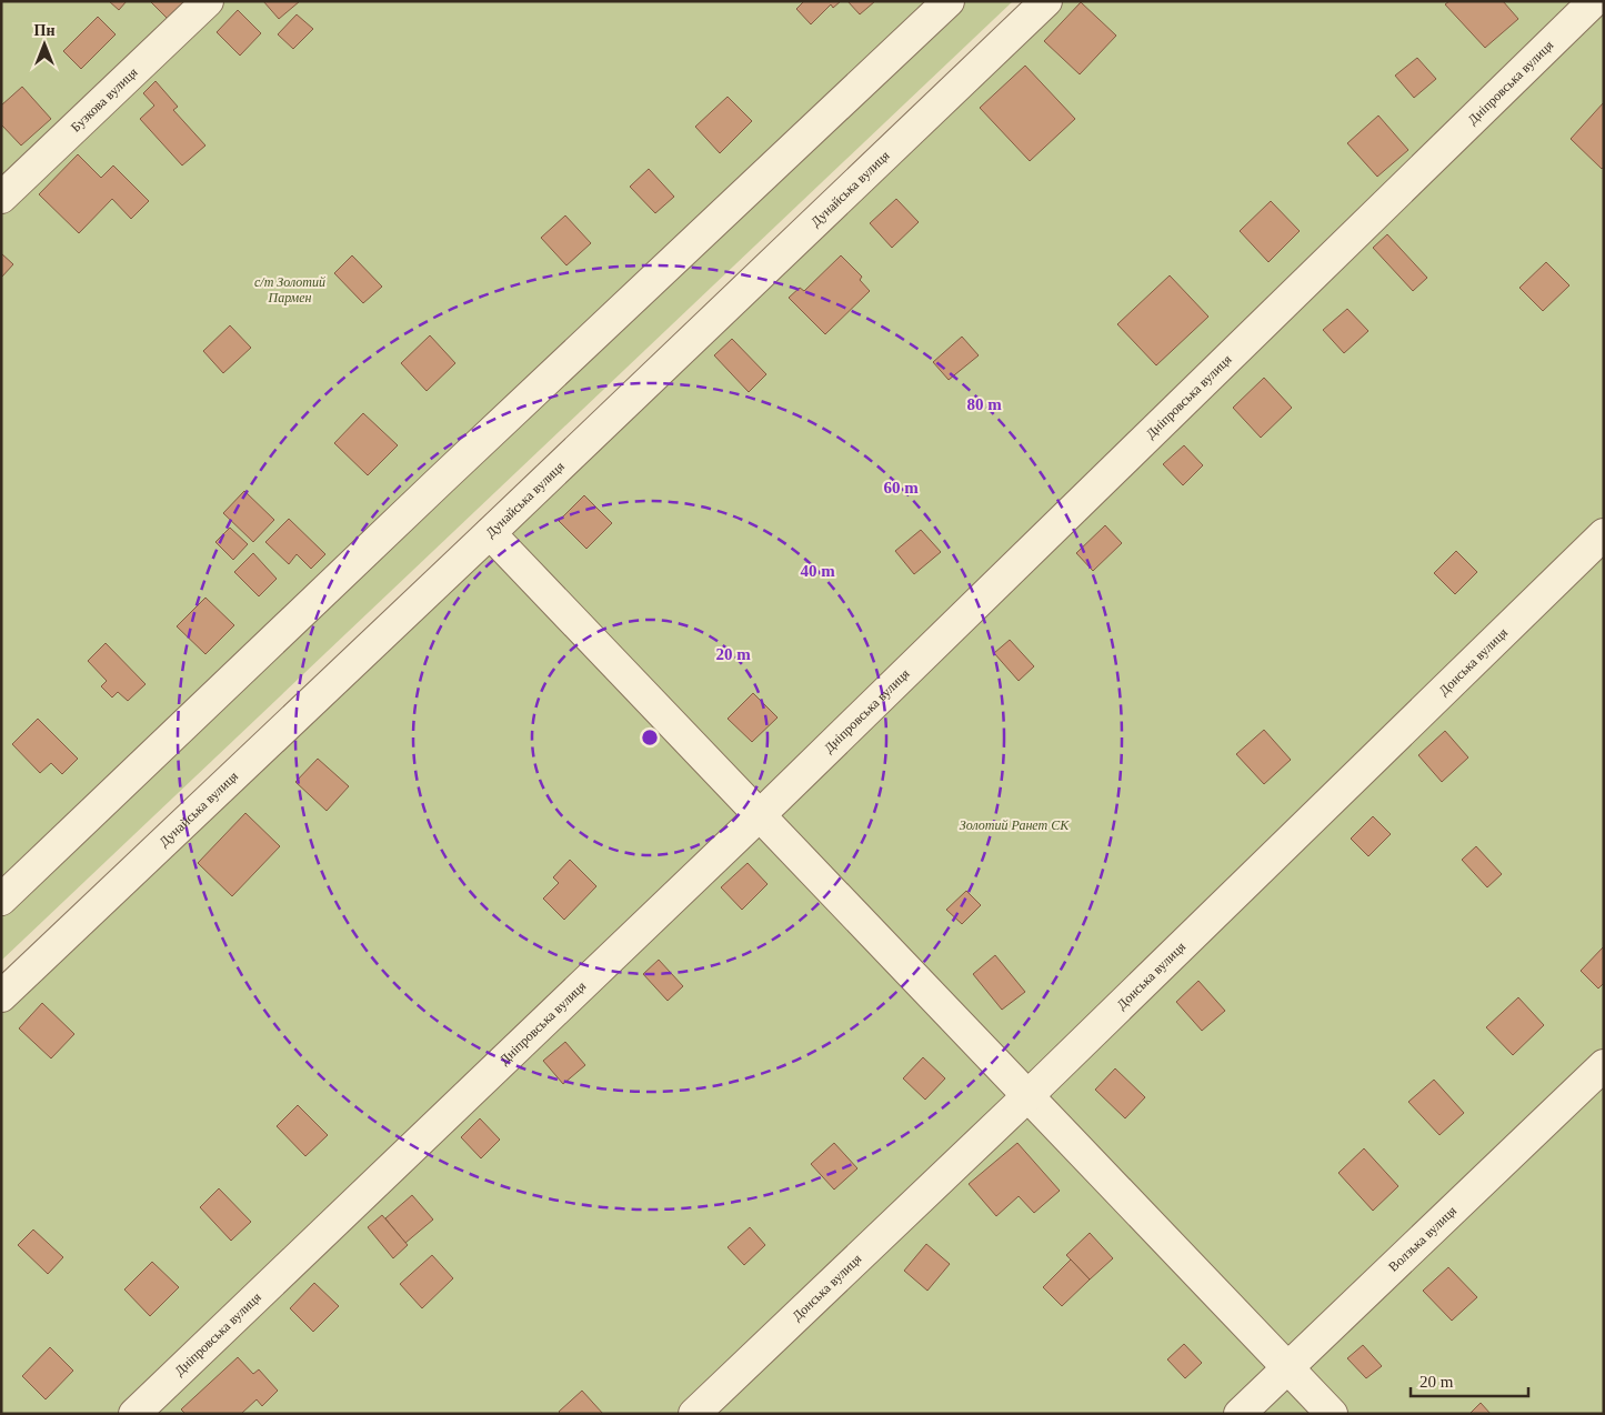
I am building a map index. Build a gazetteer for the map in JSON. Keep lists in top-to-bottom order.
{
  "streets": {
    "street": [
      "Дніпровська вулиця",
      "Бузкова вулиця",
      "Дунайська вулиця",
      "Донська вулиця",
      "Волзька вулиця"
    ]
  },
  "parks": ["с/т Золотий Пармен", "Золотий Ранет СК"],
  "scale_bar": "20 m",
  "north": "top",
  "rings": [
    "80 m",
    "60 m",
    "40 m",
    "20 m"
  ]
}
